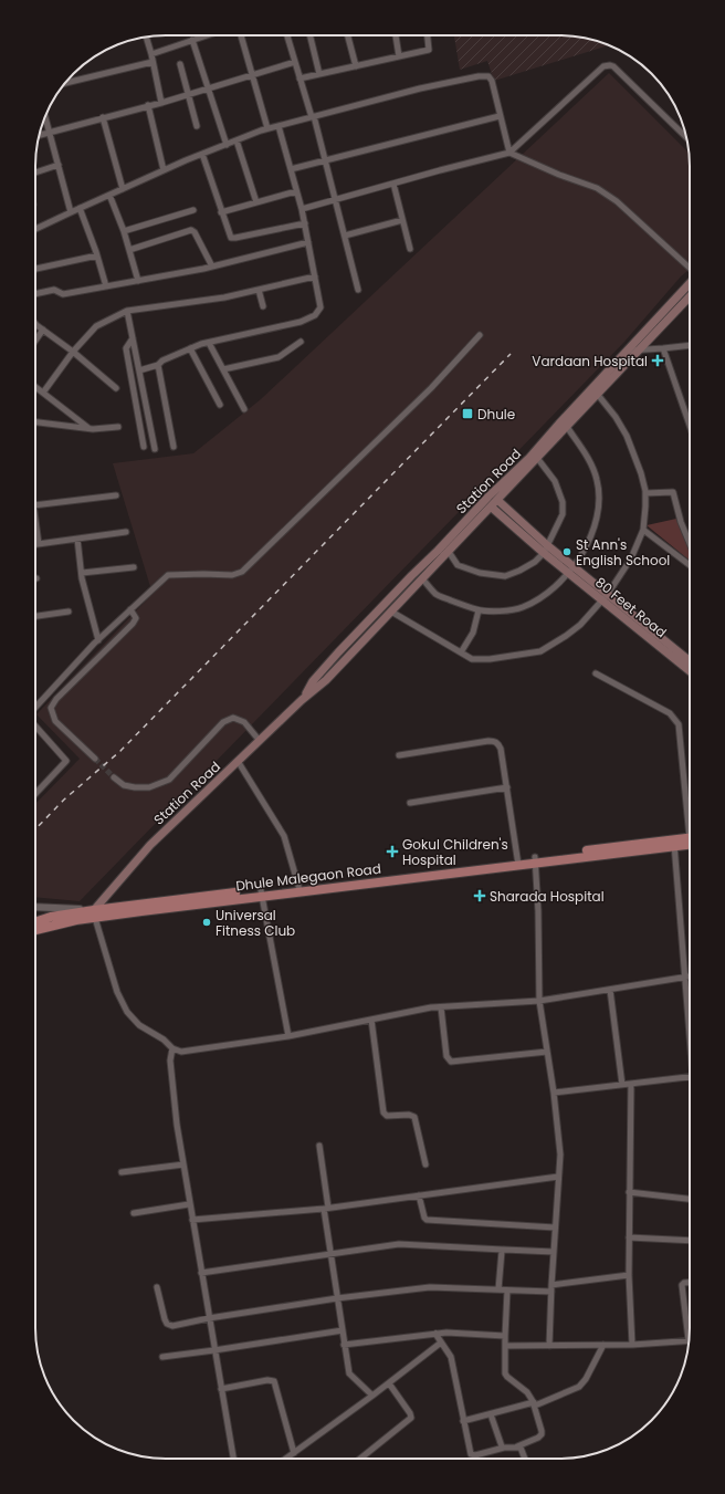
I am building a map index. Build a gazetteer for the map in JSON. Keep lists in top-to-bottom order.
{
  "streets": {
    "main road": ["Station Road", "80 Feet Road", "Dhule Malegaon Road"]
  },
  "crossings": [
    ["Station Road", "80 Feet Road"],
    ["Station Road", "Dhule Malegaon Road"]
  ],
  "places": {
    "health": ["Vardaan Hospital", "Gokul Children's Hospital", "Sharada Hospital"],
    "transit": ["Dhule"],
    "other": ["St Ann's English School", "Universal Fitness Club"]
  }
}
